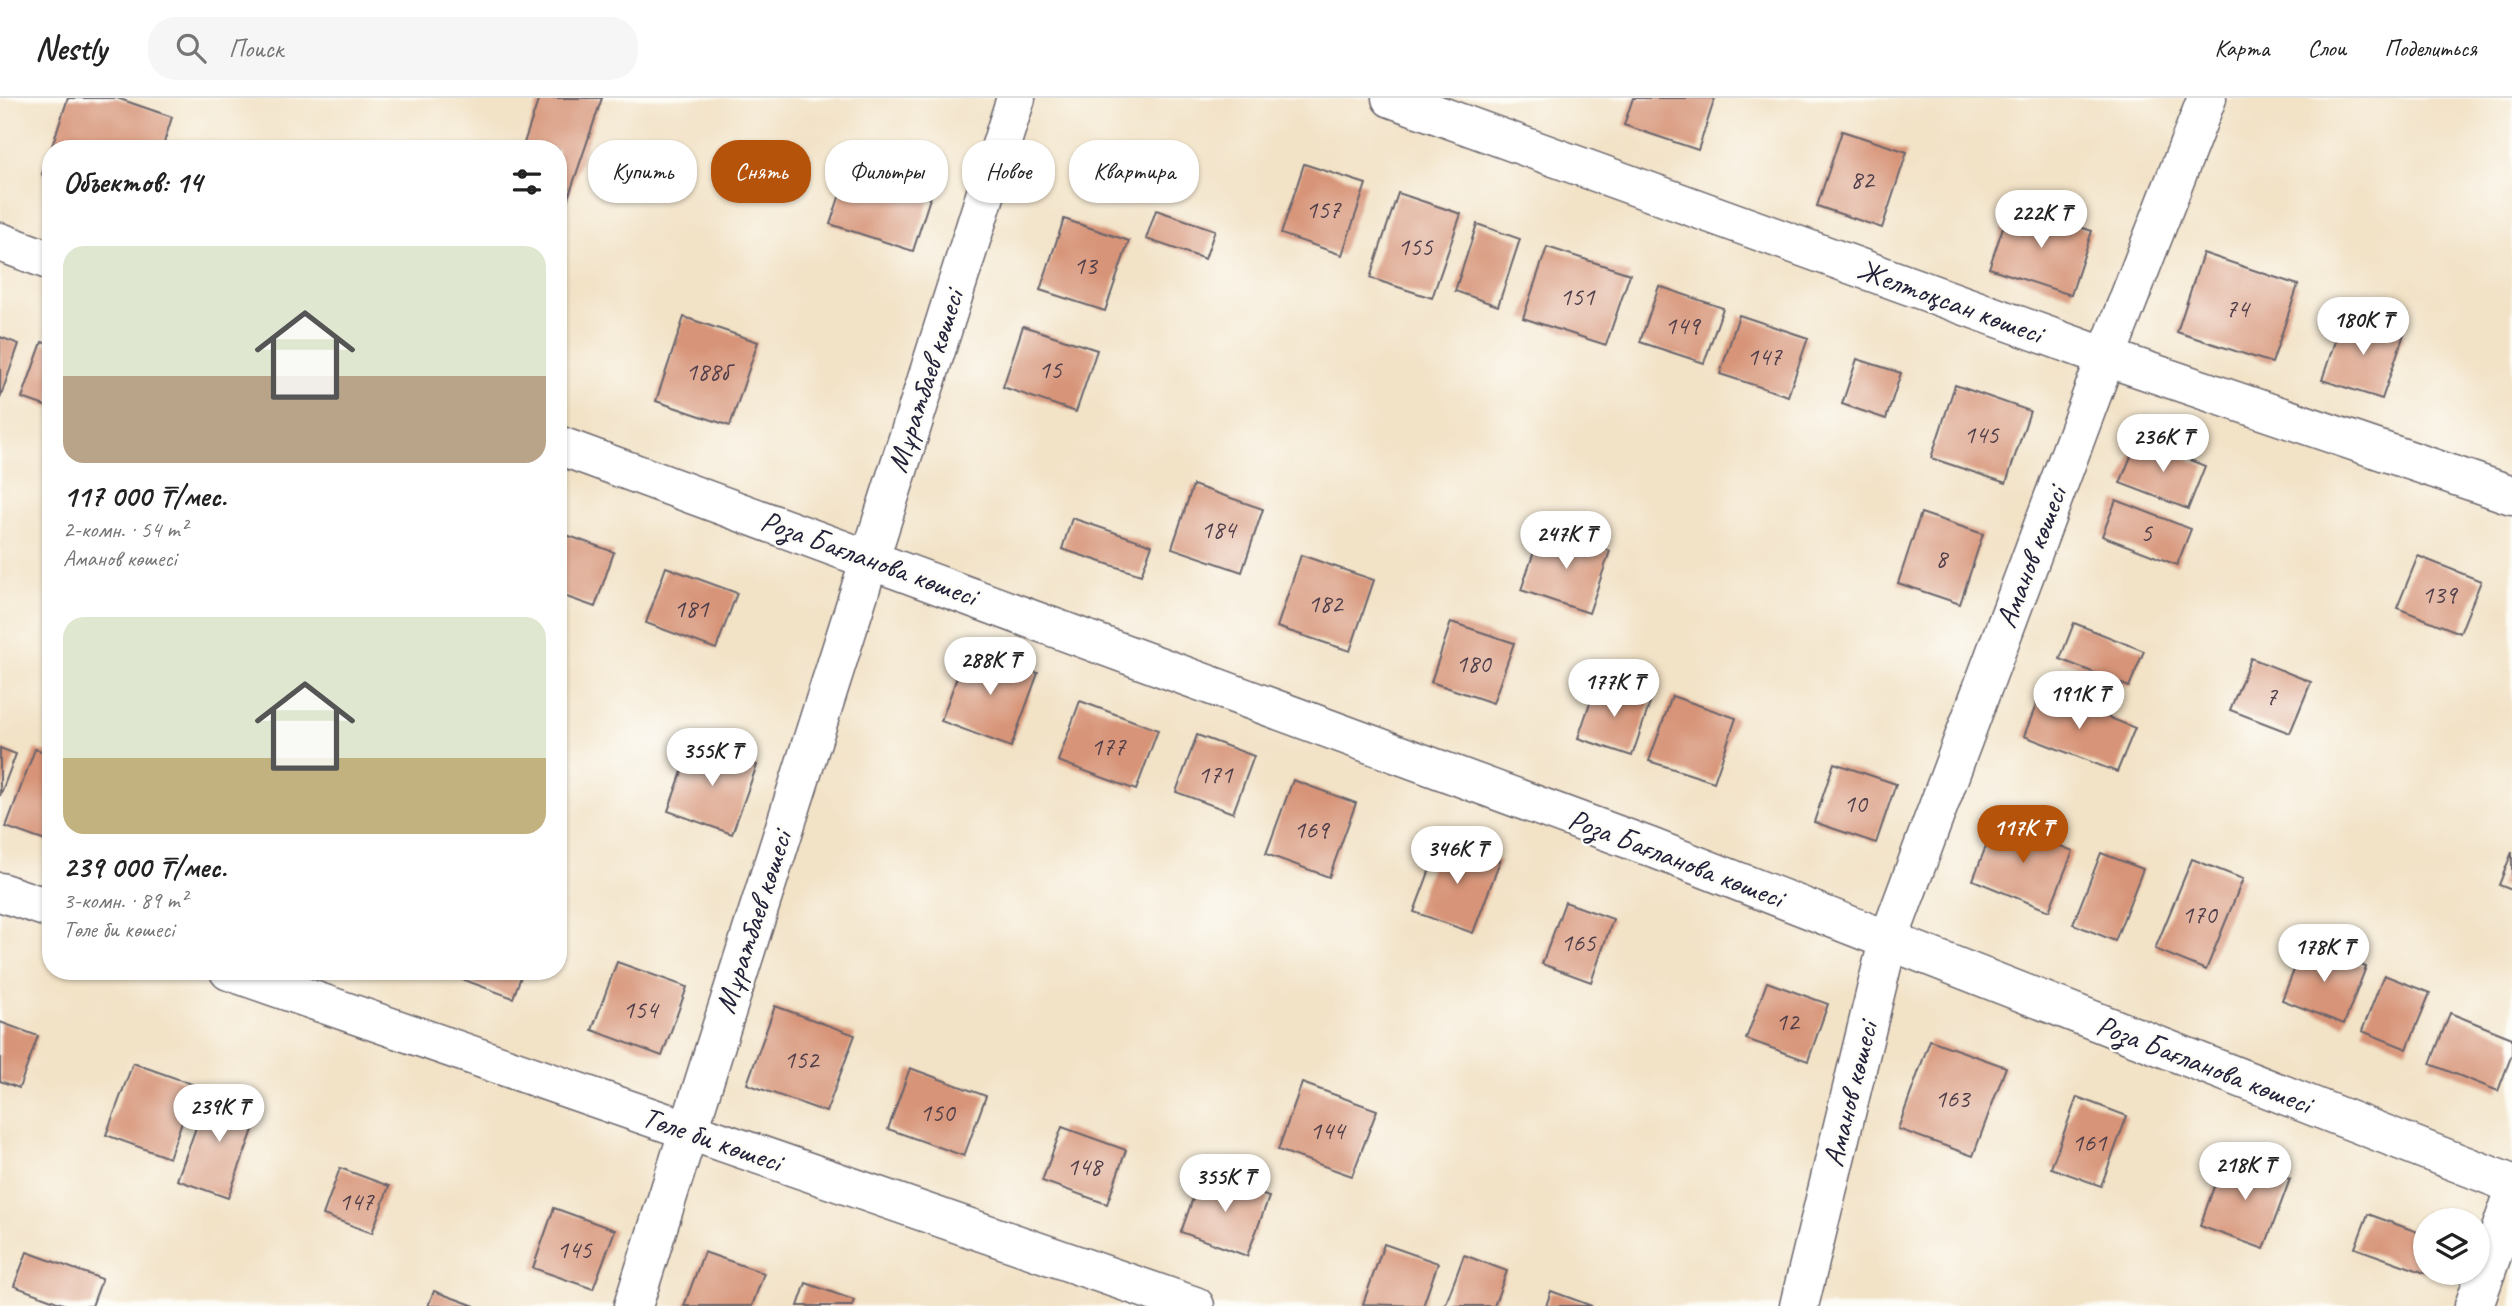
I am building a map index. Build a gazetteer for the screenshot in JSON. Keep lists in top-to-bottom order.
{
  "streets": {
    "street": [
      "Желтоқсан көшесі",
      "Мұратбаев көшесі",
      "Аманов көшесі",
      "Роза Бағланова көшесі",
      "Төле би көшесі"
    ]
  },
  "crossings": [
    ["Желтоқсан көшесі", "Аманов көшесі"],
    ["Мұратбаев көшесі", "Роза Бағланова көшесі"],
    ["Мұратбаев көшесі", "Төле би көшесі"],
    ["Аманов көшесі", "Роза Бағланова көшесі"]
  ],
  "house_numbers": [
    "82",
    "157",
    "155",
    "13",
    "151",
    "74",
    "149",
    "147",
    "15",
    "188б",
    "145",
    "184",
    "5",
    "8",
    "139",
    "182",
    "181",
    "180",
    "7",
    "177",
    "171",
    "10",
    "169",
    "170",
    "165",
    "154",
    "12",
    "152",
    "163",
    "150",
    "144",
    "161",
    "148",
    "147",
    "145"
  ],
  "page": {
    "header": "Nestly",
    "search": "Поиск",
    "nav": ["Карта", "Слои", "Поделиться"],
    "chip": [
      "Купить",
      "Снять",
      "Фильтры",
      "Новое",
      "Квартира"
    ],
    "heading": "Объектов: 14",
    "price": [
      "222K ₸",
      "180K ₸",
      "236K ₸",
      "247K ₸",
      "288K ₸",
      "177K ₸",
      "191K ₸",
      "355K ₸",
      "117K ₸",
      "346K ₸",
      "178K ₸",
      "239K ₸",
      "218K ₸",
      "355K ₸"
    ],
    "list": [
      {
        "name": "117 000 ₸/мес.",
        "note": "2-комн. · 54 m² · Аманов көшесі"
      },
      {
        "name": "239 000 ₸/мес.",
        "note": "3-комн. · 89 m² · Төле би көшесі"
      }
    ]
  }
}
